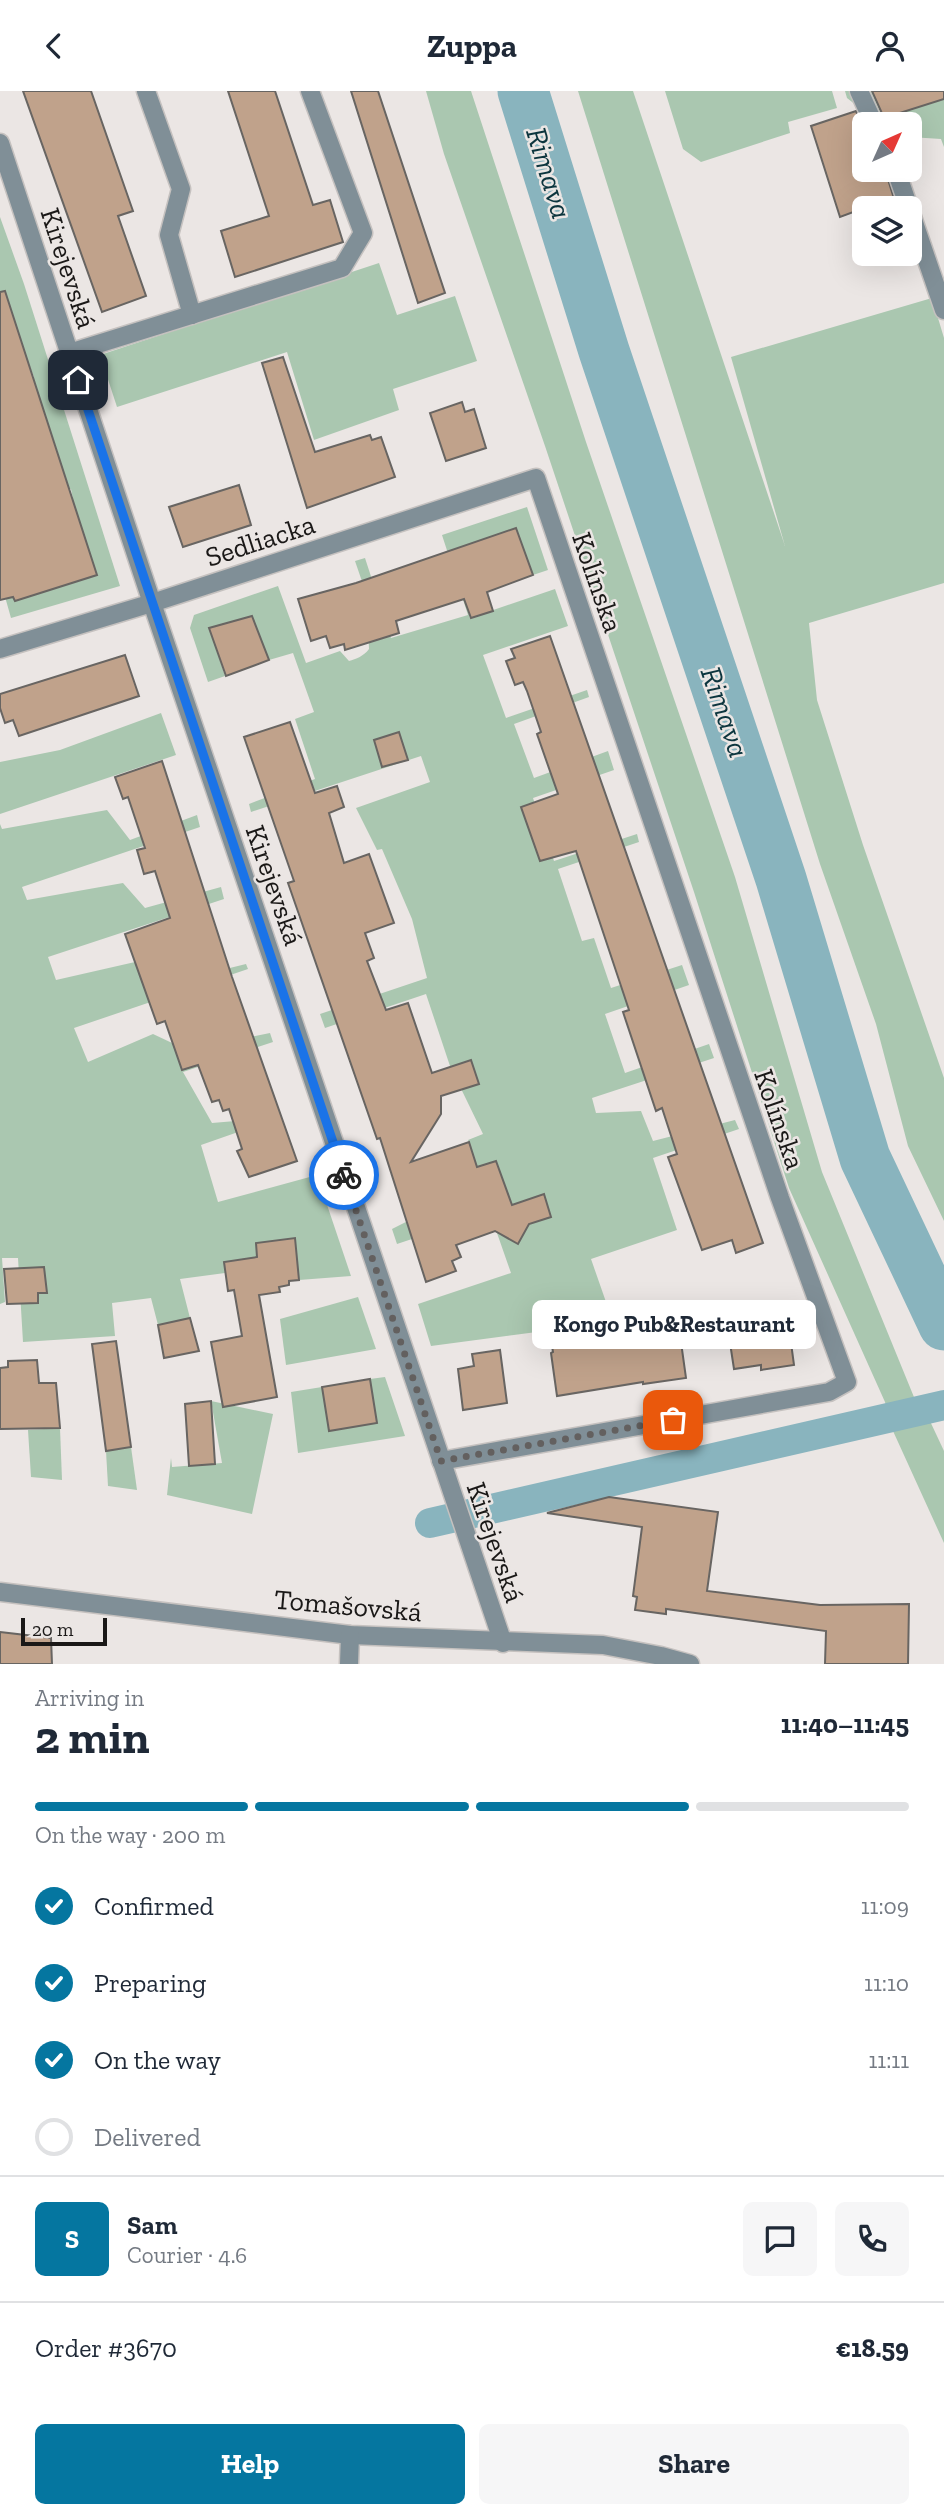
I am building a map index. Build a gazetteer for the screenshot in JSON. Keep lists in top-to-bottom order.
{
  "streets": {
    "street": [
      "Kirejevská",
      "Sedliacka",
      "Kolínska",
      "Tomašovská"
    ]
  },
  "crossings": [
    ["Kirejevská", "Sedliacka"],
    ["Kirejevská", "Kolínska"],
    ["Kirejevská", "Tomašovská"],
    ["Sedliacka", "Kolínska"]
  ],
  "water": ["Rimava"],
  "places": ["Kongo Pub&Restaurant"],
  "scale_bar": "20 m",
  "north": "top right",
  "page": {
    "header": "Zuppa",
    "bubble": "Kongo Pub&Restaurant",
    "scale": "20 m",
    "heading": ["2 min", "Arriving in", "11:40–11:45"],
    "panel": [
      "Sam",
      "Courier · 4.6",
      "Order #3670",
      "€18.59"
    ],
    "bar": "On the way · 200 m",
    "list": [
      ["Confirmed", "11:09"],
      ["Preparing", "11:10"],
      ["On the way", "11:11"],
      "Delivered"
    ],
    "round": "S",
    "buttons": ["Help", "Share"]
  }
}
